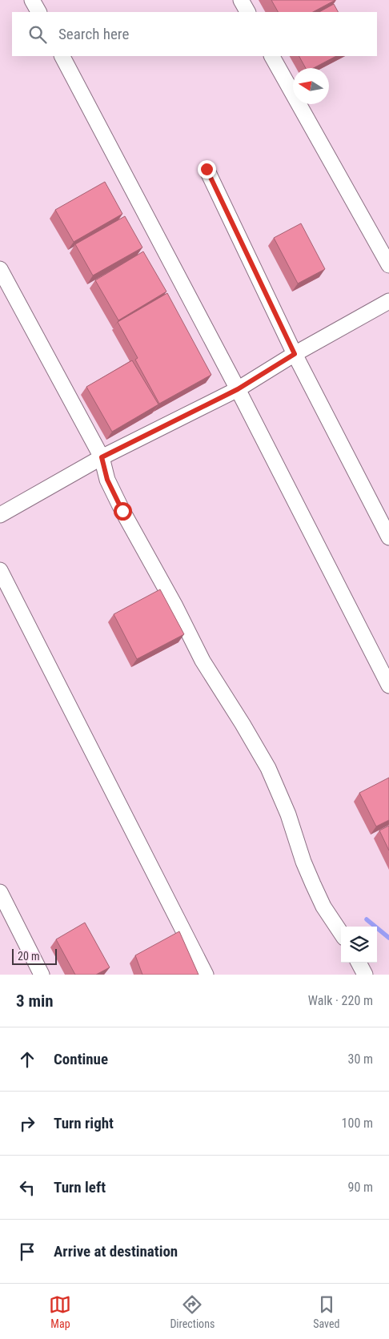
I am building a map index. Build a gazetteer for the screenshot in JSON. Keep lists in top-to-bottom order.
{
  "scale_bar": "20 m",
  "north": "left",
  "page": {
    "search": "Search here",
    "scale": "20 m",
    "heading": ["3 min", "Walk · 220 m"],
    "list": [
      ["Continue", "30 m"],
      ["Turn right", "100 m"],
      ["Turn left", "90 m"],
      "Arrive at destination"
    ],
    "nav": ["Map", "Directions", "Saved"]
  }
}
